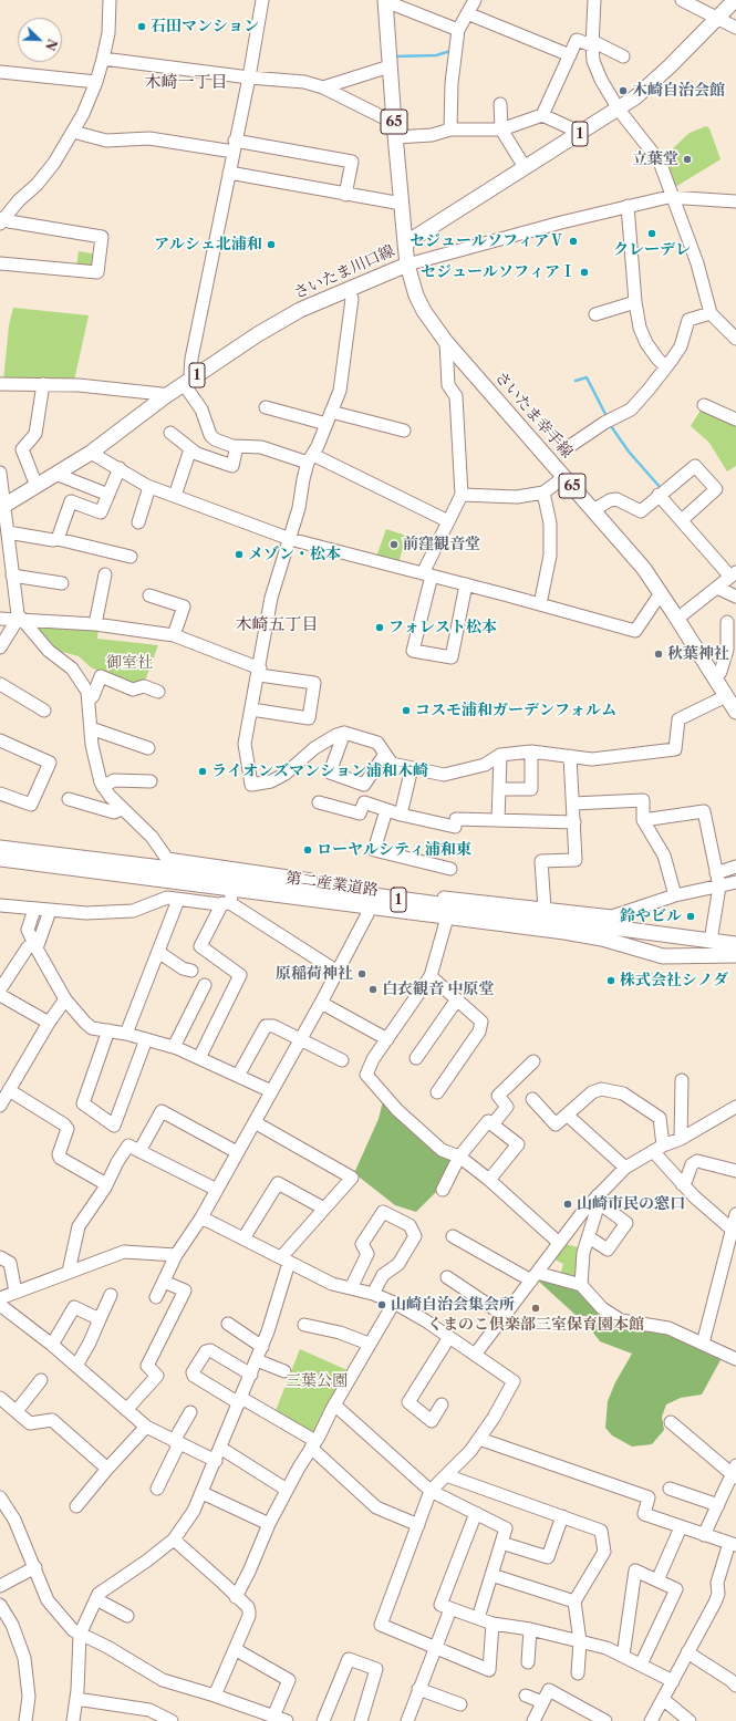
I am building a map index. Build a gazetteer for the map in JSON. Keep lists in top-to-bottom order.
{
  "streets": {
    "main road": [
      "65",
      "1",
      "さいたま川口線",
      "さいたま幸手線",
      "第二産業道路"
    ]
  },
  "crossings": [
    ["65", "さいたま川口線"],
    ["さいたま川口線", "さいたま幸手線"]
  ],
  "districts": ["木崎一丁目", "木崎五丁目"],
  "parks": ["御室社", "三葉公園"],
  "places": [
    "石田マンション",
    "木崎自治会館",
    "立葉堂",
    "クレーデレ",
    "セジュールソフィアⅤ",
    "アルシェ北浦和",
    "セジュールソフィアⅠ",
    "前窪観音堂",
    "メゾン・松本",
    "フォレスト松本",
    "秋葉神社",
    "コスモ浦和ガーデンフォルム",
    "ライオンズマンション浦和木崎",
    "ローヤルシティ浦和東",
    "鈴やビル",
    "原稲荷神社",
    "株式会社シノダ",
    "白衣観音 中原堂",
    "山崎市民の窓口",
    "山崎自治会集会所",
    "くまのこ倶楽部三室保育園本館"
  ],
  "north": "bottom right"
}
